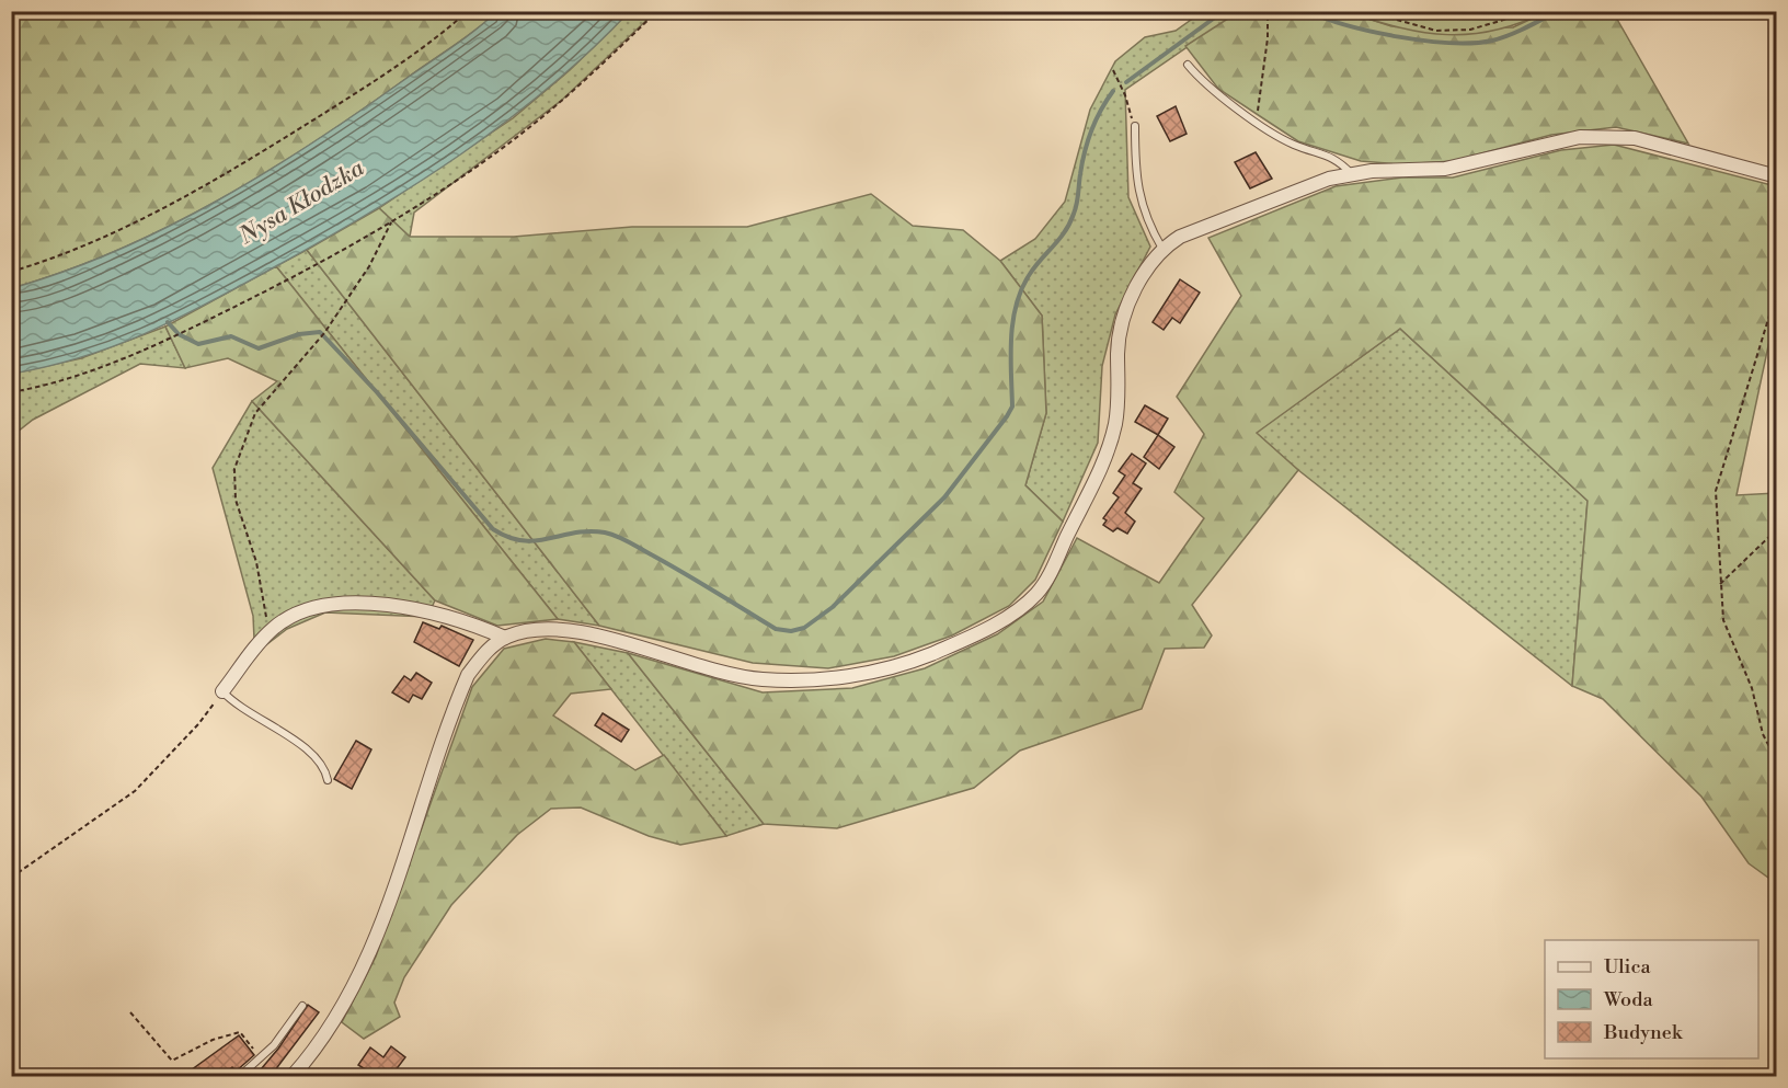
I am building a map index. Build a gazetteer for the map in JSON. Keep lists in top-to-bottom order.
{
  "water": ["Nysa Kłodzka"],
  "legend": ["Ulica", "Woda", "Budynek"]
}
